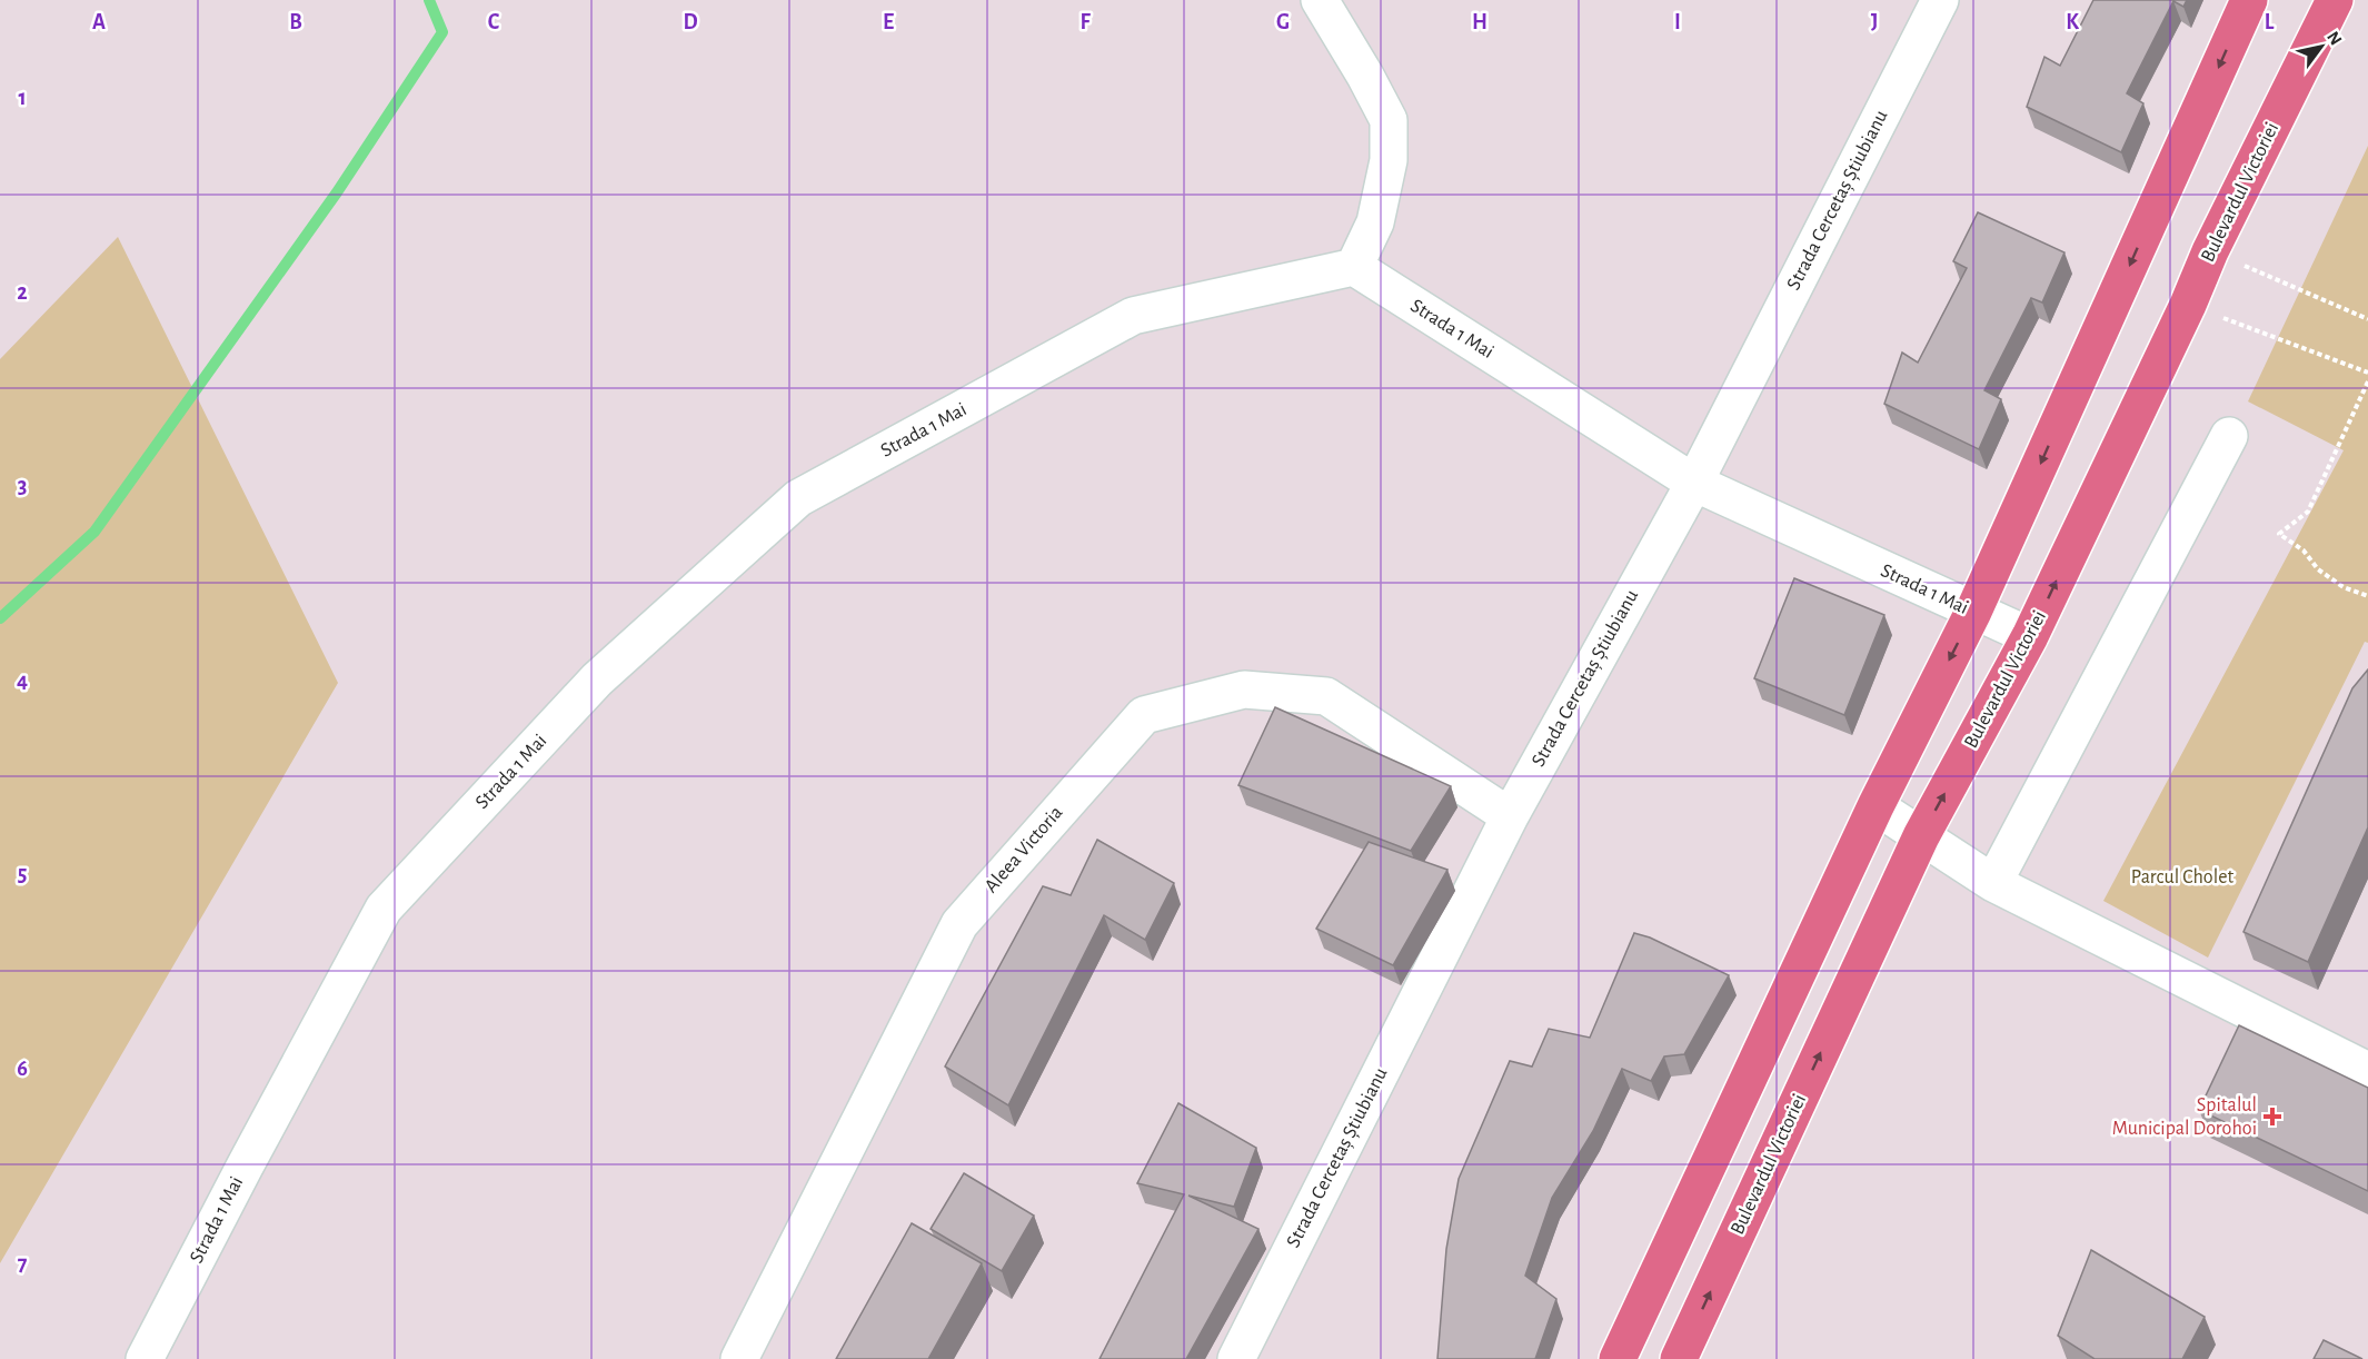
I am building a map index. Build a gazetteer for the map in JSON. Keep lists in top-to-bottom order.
{
  "streets": {
    "main road": ["Bulevardul Victoriei"],
    "street": ["Strada Cercetaș Știubianu", "Strada 1 Mai", "Aleea Victoria"]
  },
  "crossings": [
    ["Bulevardul Victoriei", "Strada 1 Mai"],
    ["Strada Cercetaș Știubianu", "Strada 1 Mai"],
    ["Strada Cercetaș Știubianu", "Aleea Victoria"]
  ],
  "parks": ["Parcul Cholet"],
  "places": {
    "health": ["Spitalul Municipal Dorohoi"]
  },
  "north": "top right",
  "grid": {
    "columns": [
      "A",
      "B",
      "C",
      "D",
      "E",
      "F",
      "G",
      "H",
      "I",
      "J",
      "K",
      "L"
    ],
    "rows": [
      "1",
      "2",
      "3",
      "4",
      "5",
      "6",
      "7"
    ]
  }
}
